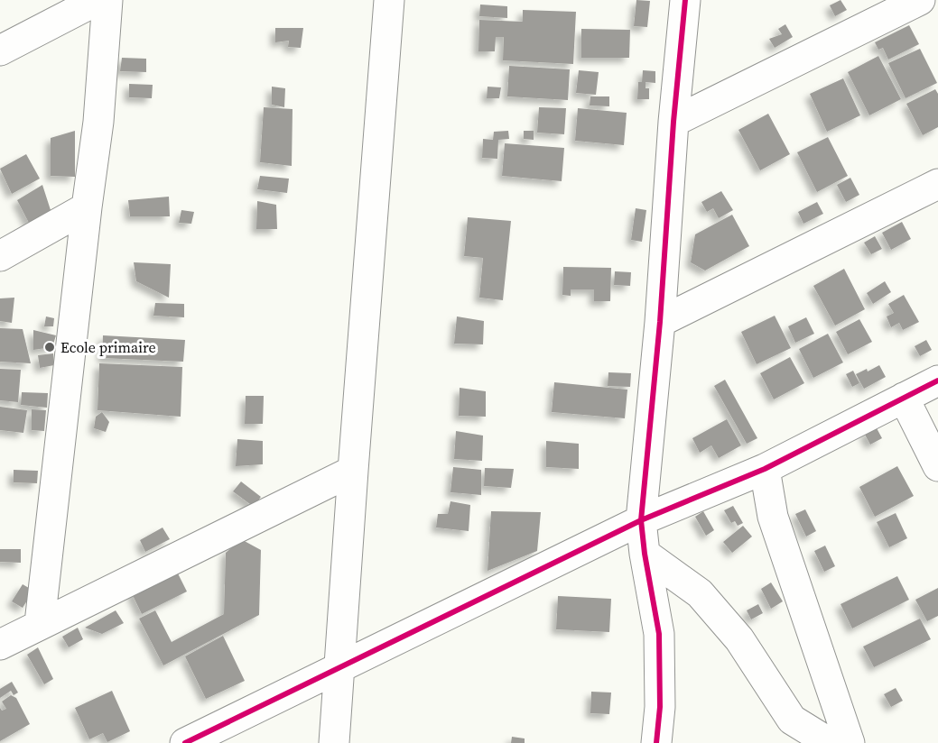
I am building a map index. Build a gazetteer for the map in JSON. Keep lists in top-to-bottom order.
{
  "places": ["Ecole primaire"]
}
